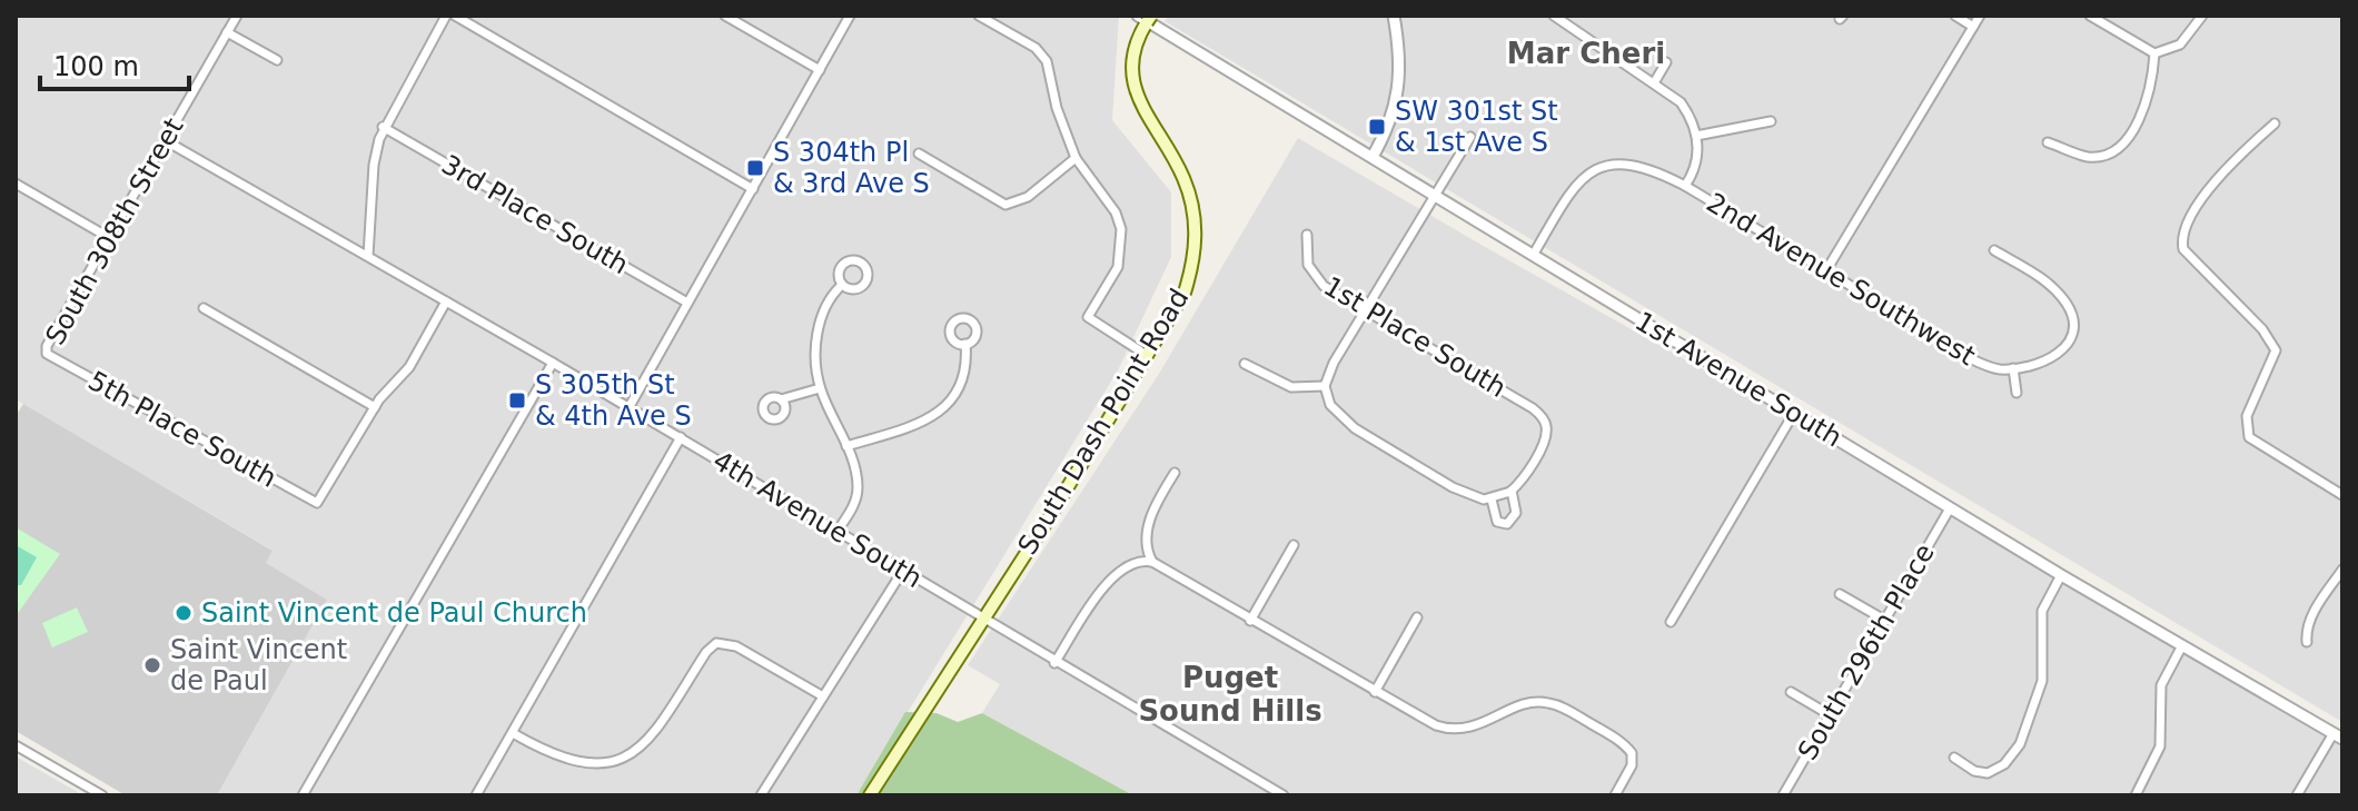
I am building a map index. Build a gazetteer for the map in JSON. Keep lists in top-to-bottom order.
{
  "streets": {
    "main road": ["South Dash Point Road"],
    "street": [
      "3rd Place South",
      "South 308th Street",
      "2nd Avenue Southwest",
      "1st Place South",
      "1st Avenue South",
      "5th Place South",
      "4th Avenue South",
      "South 296th Place"
    ]
  },
  "crossings": [
    ["South 308th Street", "5th Place South"],
    ["South 308th Street", "4th Avenue South"],
    ["1st Avenue South", "South Dash Point Road"],
    ["1st Avenue South", "South 296th Place"],
    ["South Dash Point Road", "4th Avenue South"]
  ],
  "districts": ["Mar Cheri", "Puget Sound Hills"],
  "places": {
    "transit": ["SW 301st St & 1st Ave S", "S 304th Pl & 3rd Ave S", "S 305th St & 4th Ave S"],
    "other": ["Saint Vincent de Paul Church", "Saint Vincent de Paul"]
  },
  "scale_bar": "100 m"
}
